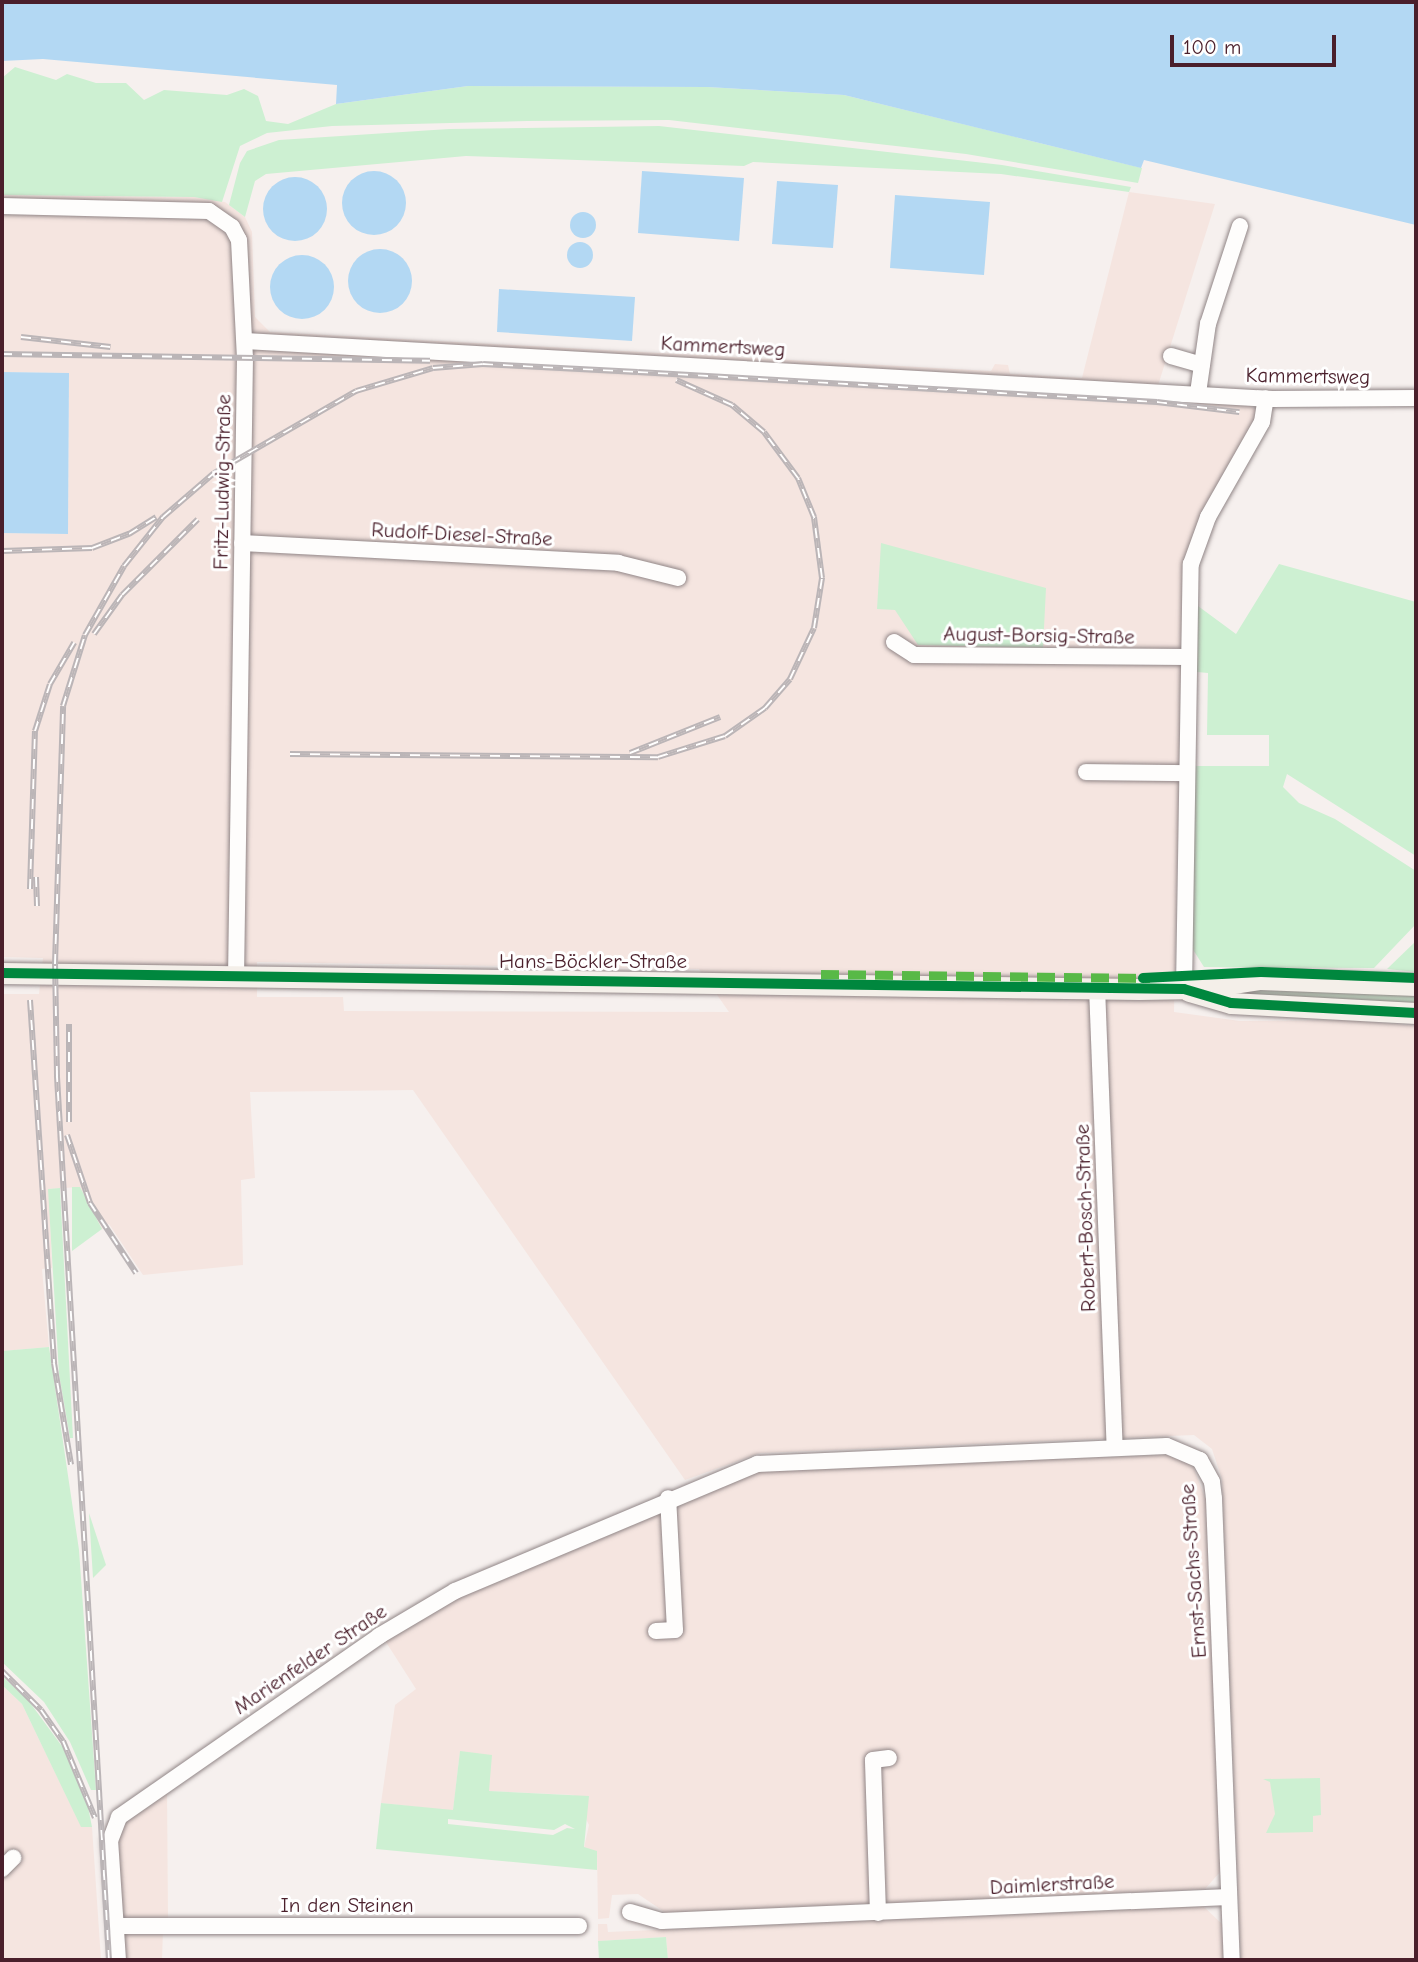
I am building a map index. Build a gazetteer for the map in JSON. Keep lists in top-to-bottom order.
{
  "streets": {
    "main road": ["Hans-Böckler-Straße"],
    "street": [
      "Kammertsweg",
      "Fritz-Ludwig-Straße",
      "Rudolf-Diesel-Straße",
      "August-Borsig-Straße",
      "Robert-Bosch-Straße",
      "Ernst-Sachs-Straße",
      "Marienfelder Straße",
      "Daimlerstraße",
      "In den Steinen"
    ]
  },
  "crossings": [
    ["Kammertsweg", "Fritz-Ludwig-Straße"],
    ["Fritz-Ludwig-Straße", "Rudolf-Diesel-Straße"],
    ["Fritz-Ludwig-Straße", "Hans-Böckler-Straße"],
    ["Hans-Böckler-Straße", "Robert-Bosch-Straße"],
    ["Robert-Bosch-Straße", "Ernst-Sachs-Straße"],
    ["Ernst-Sachs-Straße", "Marienfelder Straße"],
    ["Ernst-Sachs-Straße", "Daimlerstraße"],
    ["Marienfelder Straße", "In den Steinen"]
  ],
  "scale_bar": "100 m"
}
